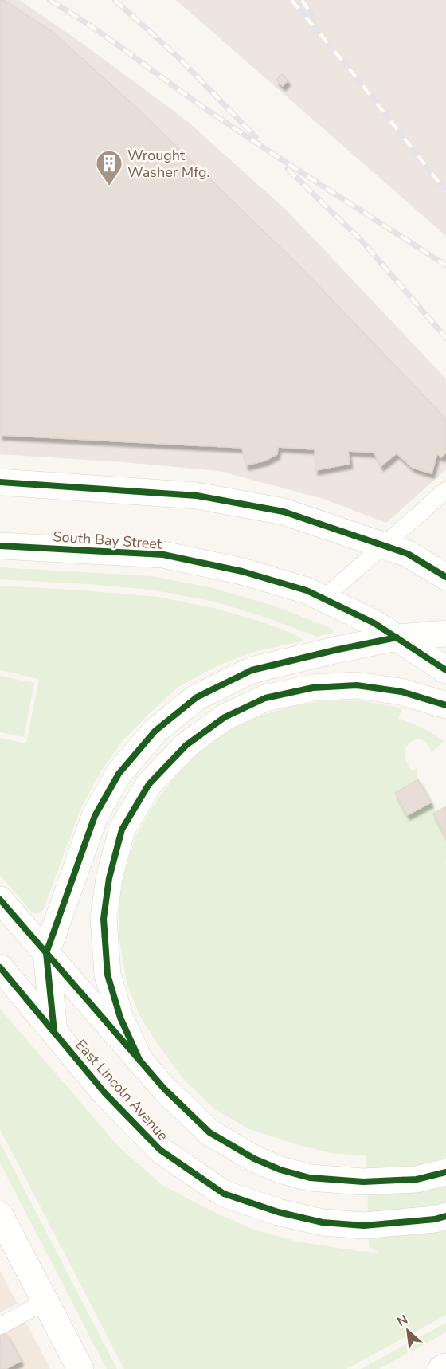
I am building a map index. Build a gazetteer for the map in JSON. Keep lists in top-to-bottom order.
{
  "streets": {
    "main road": ["South Bay Street", "East Lincoln Avenue"]
  },
  "places": {
    "building": ["Wrought Washer Mfg."]
  },
  "north": "top left"
}
